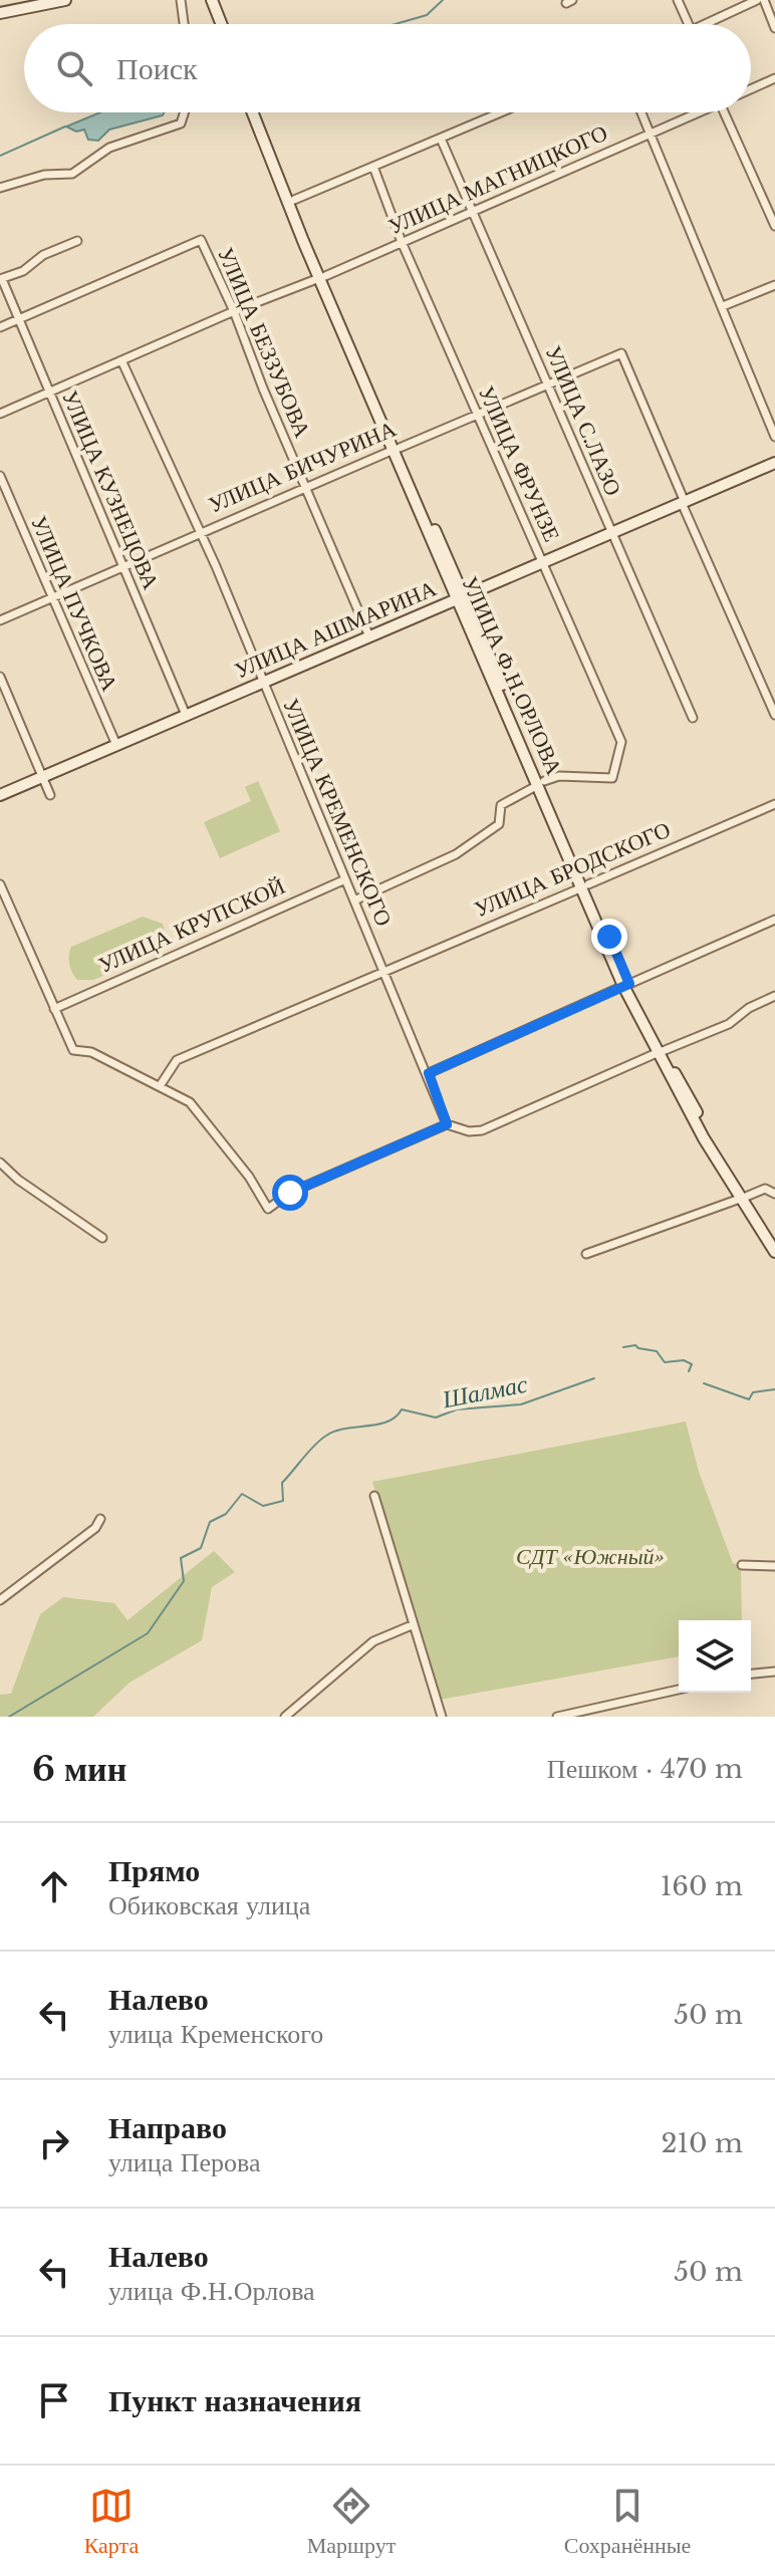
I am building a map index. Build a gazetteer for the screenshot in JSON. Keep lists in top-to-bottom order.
{
  "streets": {
    "main road": ["УЛИЦА АШМАРИНА", "УЛИЦА Ф.Н.ОРЛОВА"],
    "street": [
      "УЛИЦА МАГНИЦКОГО",
      "УЛИЦА БЕЗЗУБОВА",
      "УЛИЦА С.ЛАЗО",
      "УЛИЦА ФРУНЗЕ",
      "УЛИЦА БИЧУРИНА",
      "УЛИЦА КУЗНЕЦОВА",
      "УЛИЦА ПУЧКОВА",
      "УЛИЦА КРЕМЕНСКОГО",
      "УЛИЦА БРОДСКОГО",
      "УЛИЦА КРУПСКОЙ"
    ]
  },
  "crossings": [
    ["УЛИЦА МАГНИЦКОГО", "УЛИЦА БЕЗЗУБОВА"],
    ["УЛИЦА МАГНИЦКОГО", "УЛИЦА С.ЛАЗО"],
    ["УЛИЦА МАГНИЦКОГО", "УЛИЦА ФРУНЗЕ"],
    ["УЛИЦА МАГНИЦКОГО", "УЛИЦА КУЗНЕЦОВА"],
    ["УЛИЦА МАГНИЦКОГО", "УЛИЦА Ф.Н.ОРЛОВА"],
    ["УЛИЦА МАГНИЦКОГО", "УЛИЦА КРЕМЕНСКОГО"],
    ["УЛИЦА БЕЗЗУБОВА", "УЛИЦА БИЧУРИНА"],
    ["УЛИЦА БЕЗЗУБОВА", "УЛИЦА КУЗНЕЦОВА"],
    ["УЛИЦА БЕЗЗУБОВА", "УЛИЦА АШМАРИНА"],
    ["УЛИЦА С.ЛАЗО", "УЛИЦА БИЧУРИНА"],
    ["УЛИЦА С.ЛАЗО", "УЛИЦА АШМАРИНА"],
    ["УЛИЦА ФРУНЗЕ", "УЛИЦА БИЧУРИНА"],
    ["УЛИЦА ФРУНЗЕ", "УЛИЦА АШМАРИНА"],
    ["УЛИЦА ФРУНЗЕ", "УЛИЦА Ф.Н.ОРЛОВА"],
    ["УЛИЦА БИЧУРИНА", "УЛИЦА КУЗНЕЦОВА"],
    ["УЛИЦА БИЧУРИНА", "УЛИЦА ПУЧКОВА"],
    ["УЛИЦА БИЧУРИНА", "УЛИЦА АШМАРИНА"],
    ["УЛИЦА БИЧУРИНА", "УЛИЦА Ф.Н.ОРЛОВА"],
    ["УЛИЦА БИЧУРИНА", "УЛИЦА КРЕМЕНСКОГО"],
    ["УЛИЦА КУЗНЕЦОВА", "УЛИЦА АШМАРИНА"],
    ["УЛИЦА ПУЧКОВА", "УЛИЦА АШМАРИНА"],
    ["УЛИЦА АШМАРИНА", "УЛИЦА Ф.Н.ОРЛОВА"],
    ["УЛИЦА АШМАРИНА", "УЛИЦА КРЕМЕНСКОГО"],
    ["УЛИЦА Ф.Н.ОРЛОВА", "УЛИЦА БРОДСКОГО"],
    ["УЛИЦА КРЕМЕНСКОГО", "УЛИЦА БРОДСКОГО"],
    ["УЛИЦА КРЕМЕНСКОГО", "УЛИЦА КРУПСКОЙ"]
  ],
  "water": ["Шалмас"],
  "parks": ["СДТ «Южный»"],
  "page": {
    "search": "Поиск",
    "heading": ["6 мин", "Пешком · 470 m"],
    "list": [
      ["Прямо", "Обиковская улица", "160 m"],
      ["Налево", "улица Кременского", "50 m"],
      ["Направо", "улица Перова", "210 m"],
      ["Налево", "улица Ф.Н.Орлова", "50 m"],
      "Пункт назначения"
    ],
    "nav": ["Карта", "Маршрут", "Сохранённые"]
  }
}
